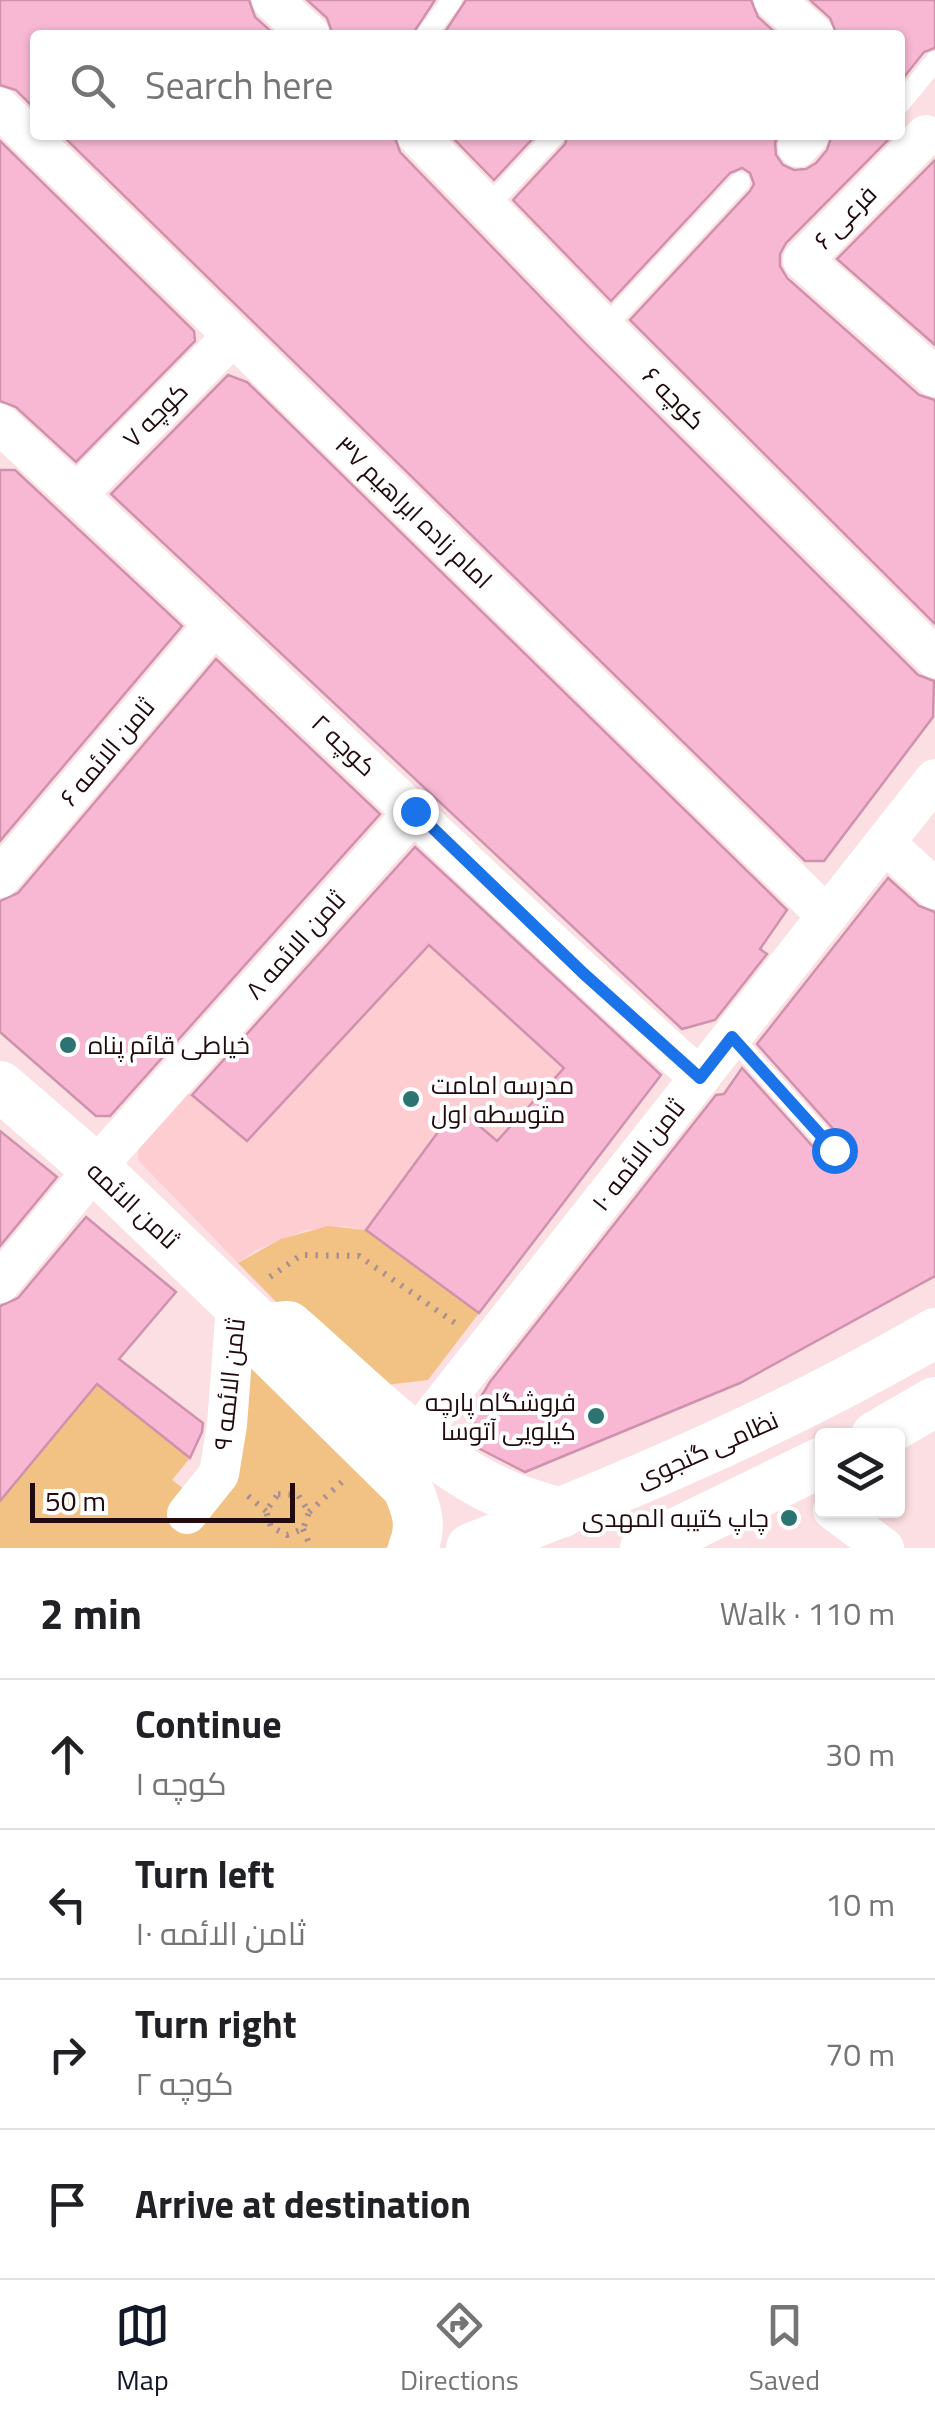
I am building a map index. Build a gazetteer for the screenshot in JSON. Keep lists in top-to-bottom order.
{
  "streets": {
    "street": [
      "فرعی ۶",
      "کوچه ۶",
      "کوچه ۷",
      "امام زاده ابراهیم ۳۷",
      "کوچه ۲",
      "ثامن الائمه ۶",
      "ثامن الائمه ۸",
      "ثامن الائمه ۱۰",
      "ثامن الائمه",
      "ثامن الائمه ۹",
      "نظامی گنجوی"
    ]
  },
  "crossings": [
    ["کوچه ۷", "امام زاده ابراهیم ۳۷"],
    ["کوچه ۷", "کوچه ۲"],
    ["امام زاده ابراهیم ۳۷", "ثامن الائمه ۱۰"],
    ["کوچه ۲", "ثامن الائمه ۶"],
    ["کوچه ۲", "ثامن الائمه ۸"],
    ["کوچه ۲", "ثامن الائمه ۱۰"],
    ["ثامن الائمه ۸", "ثامن الائمه"],
    ["ثامن الائمه", "ثامن الائمه ۹"]
  ],
  "places": [
    "خیاطی قائم پناه",
    "مدرسه امامت متوسطه اول",
    "فروشگاه پارچه کیلویی آتوسا",
    "چاپ‌ کتیبه المهدی"
  ],
  "scale_bar": "50 m",
  "page": {
    "search": "Search here",
    "scale": "50 m",
    "heading": ["2 min", "Walk · 110 m"],
    "list": [
      ["Continue", "کوچه ۱", "30 m"],
      ["Turn left", "ثامن الائمه ۱۰", "10 m"],
      ["Turn right", "کوچه ۲", "70 m"],
      "Arrive at destination"
    ],
    "nav": ["Map", "Directions", "Saved"]
  }
}
